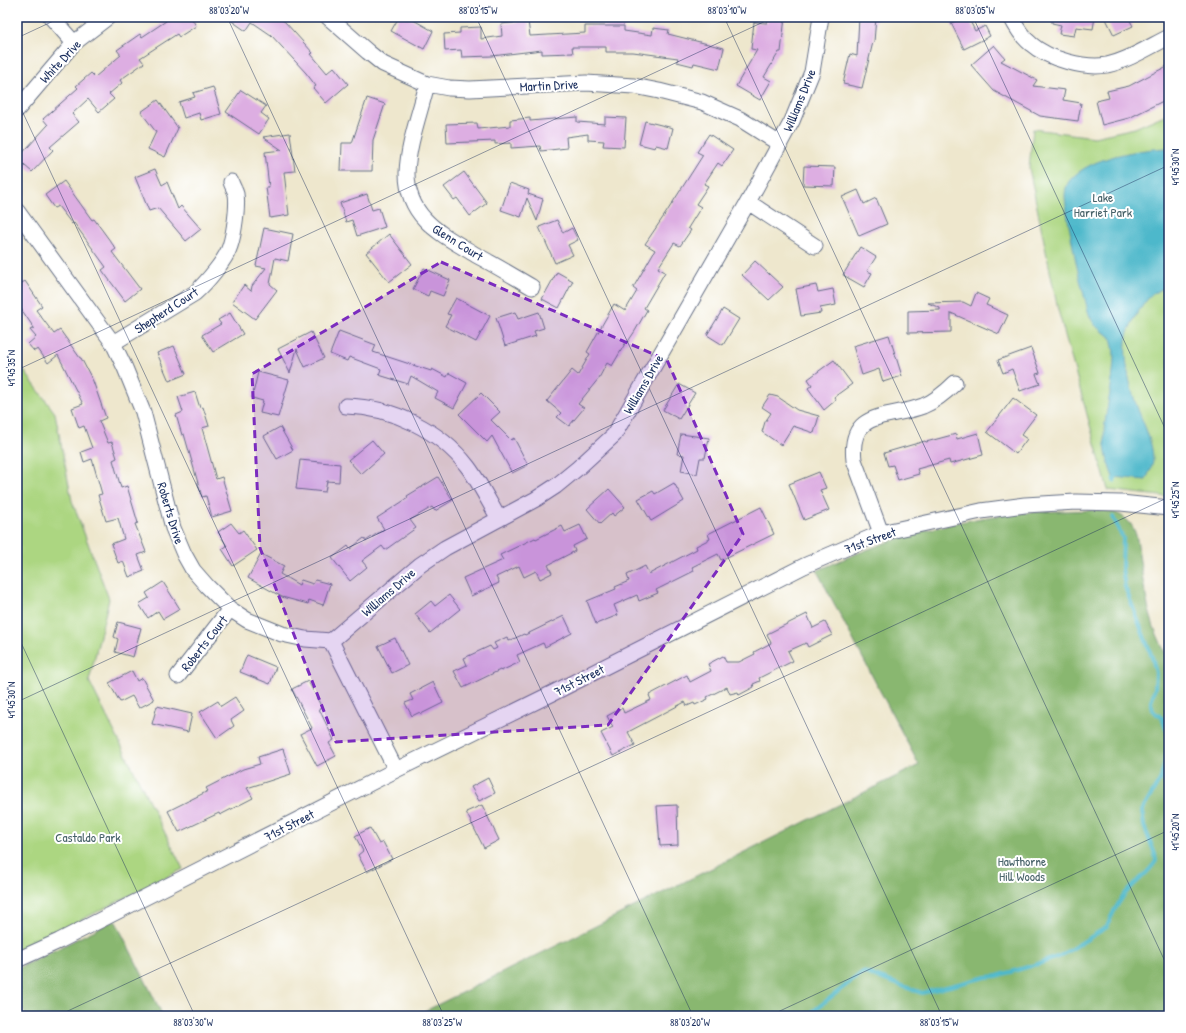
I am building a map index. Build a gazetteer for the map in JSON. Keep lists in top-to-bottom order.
{
  "streets": {
    "street": [
      "White Drive",
      "Martin Drive",
      "Williams Drive",
      "Glenn Court",
      "Shepherd Court",
      "Roberts Drive",
      "71st Street",
      "Roberts Court"
    ]
  },
  "crossings": [
    ["Martin Drive", "Williams Drive"],
    ["Martin Drive", "Glenn Court"],
    ["Williams Drive", "Roberts Drive"],
    ["Shepherd Court", "Roberts Drive"],
    ["Roberts Drive", "Roberts Court"]
  ],
  "parks": ["Lake Harriet Park", "Castaldo Park", "Hawthorne Hill Woods"],
  "coordinates": [
    "88°03'20\"W",
    "88°03'15\"W",
    "88°03'10\"W",
    "88°03'05\"W",
    "41°45'30\"N",
    "41°45'35\"N",
    "41°45'25\"N",
    "41°45'20\"N",
    "88°03'30\"W",
    "88°03'25\"W"
  ]
}
